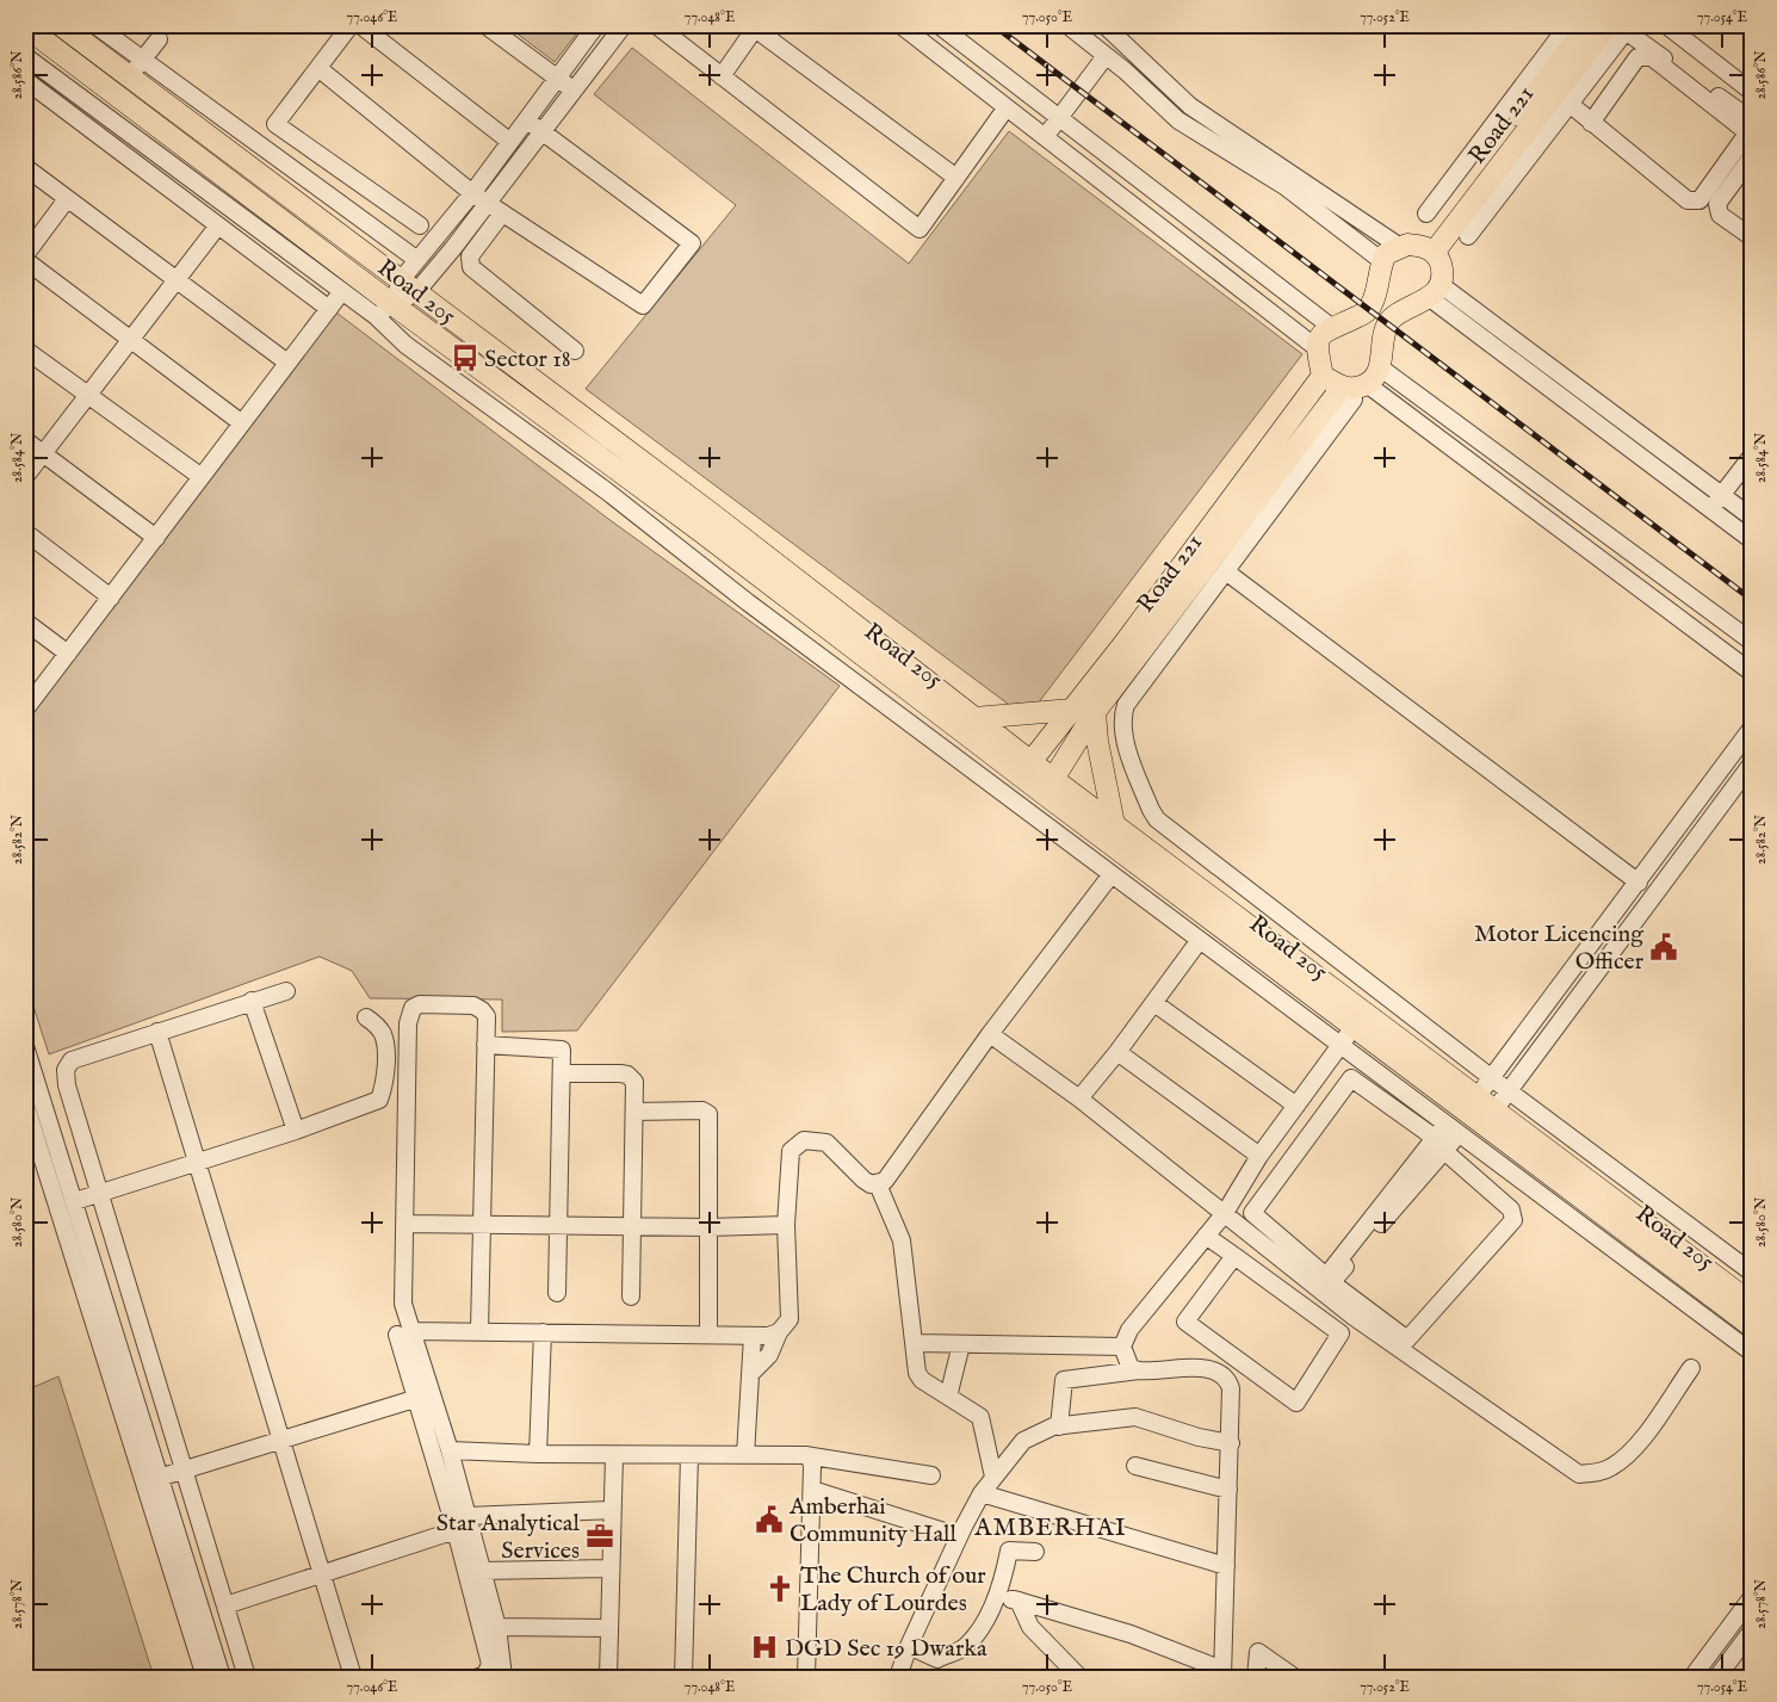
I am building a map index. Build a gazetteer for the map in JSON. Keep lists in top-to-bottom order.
{
  "streets": {
    "main road": ["Road 221", "Road 205"]
  },
  "crossings": [
    ["Road 221", "Road 205"]
  ],
  "districts": ["AMBERHAI"],
  "places": {
    "bus stop": ["Sector 18"],
    "public building": ["Motor Licencing Officer", "Amberhai Community Hall"],
    "office": ["Star Analytical Services"],
    "church": ["The Church of our Lady of Lourdes"],
    "hospital": ["DGD Sec 19 Dwarka"]
  },
  "coordinates": [
    "77.046°E",
    "77.048°E",
    "77.050°E",
    "77.052°E",
    "77.054°E",
    "28.586°N",
    "28.584°N",
    "28.582°N",
    "28.580°N",
    "28.578°N"
  ]
}
